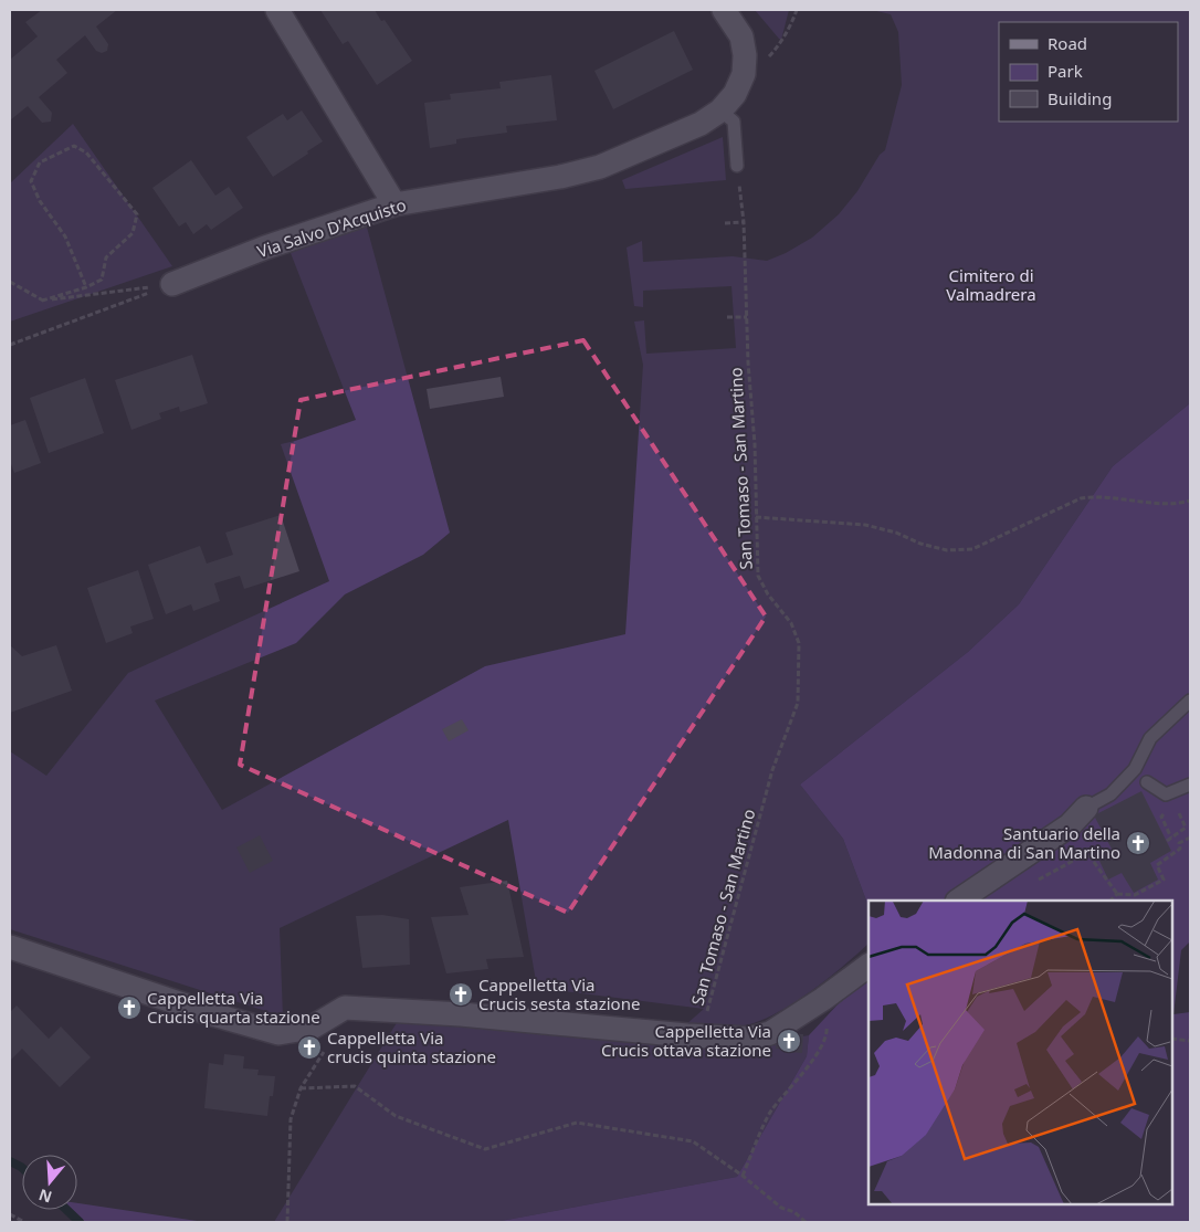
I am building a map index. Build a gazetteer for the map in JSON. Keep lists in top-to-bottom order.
{
  "streets": {
    "street": ["Via Salvo D'Acquisto"],
    "path": ["San Tomaso - San Martino"]
  },
  "parks": ["Cimitero di Valmadrera"],
  "places": {
    "church": [
      "Santuario della Madonna di San Martino",
      "Cappelletta Via Crucis sesta stazione",
      "Cappelletta Via Crucis quarta stazione",
      "Cappelletta Via Crucis ottava stazione",
      "Cappelletta Via crucis quinta stazione"
    ]
  },
  "legend": ["Road", "Park", "Building"],
  "north": "bottom"
}
